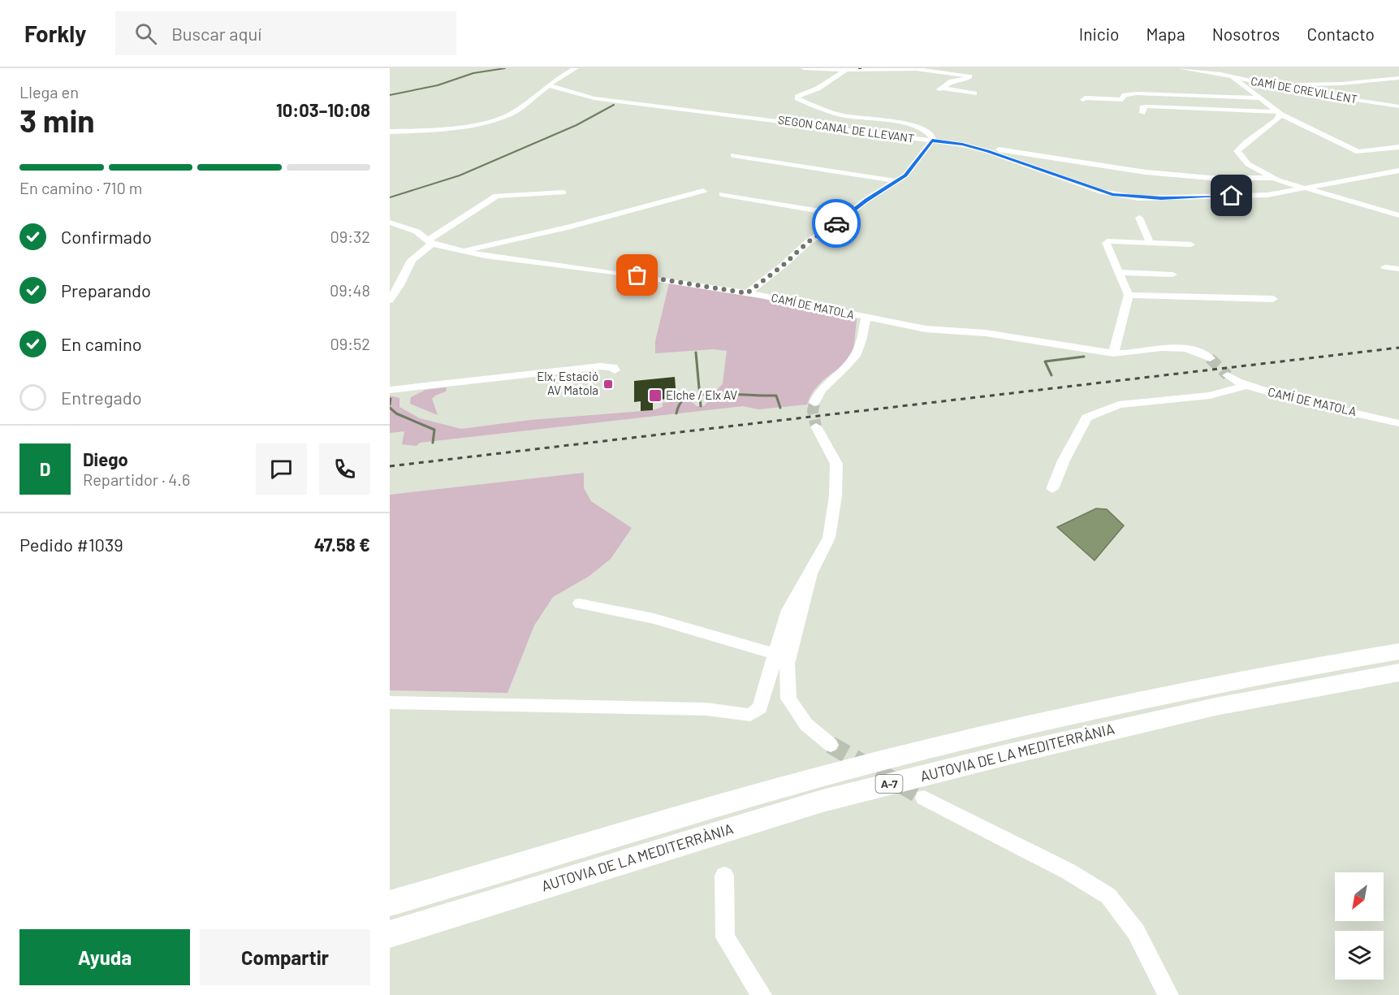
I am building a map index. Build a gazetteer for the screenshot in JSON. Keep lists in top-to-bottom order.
{
  "streets": {
    "highway": ["AUTOVIA DE LA MEDITERRÀNIA", "A-7"],
    "street": ["CAMÍ DE CREVILLENT", "SEGON CANAL DE LLEVANT", "CAMÍ DE MATOLA"]
  },
  "places": {
    "transit": ["Elx, Estació AV Matola", "Elche / Elx AV"]
  },
  "north": "bottom left",
  "page": {
    "header": "Forkly",
    "search": "Buscar aquí",
    "nav": [
      "Inicio",
      "Mapa",
      "Nosotros",
      "Contacto"
    ],
    "heading": ["3 min", "Llega en", "10:03–10:08"],
    "panel": [
      "Diego",
      "Repartidor · 4.6",
      "Pedido #1039",
      "47.58 €"
    ],
    "bar": "En camino · 710 m",
    "list": [
      ["Confirmado", "09:32"],
      ["Preparando", "09:48"],
      ["En camino", "09:52"],
      "Entregado"
    ],
    "round": "D",
    "buttons": ["Ayuda", "Compartir"]
  }
}
